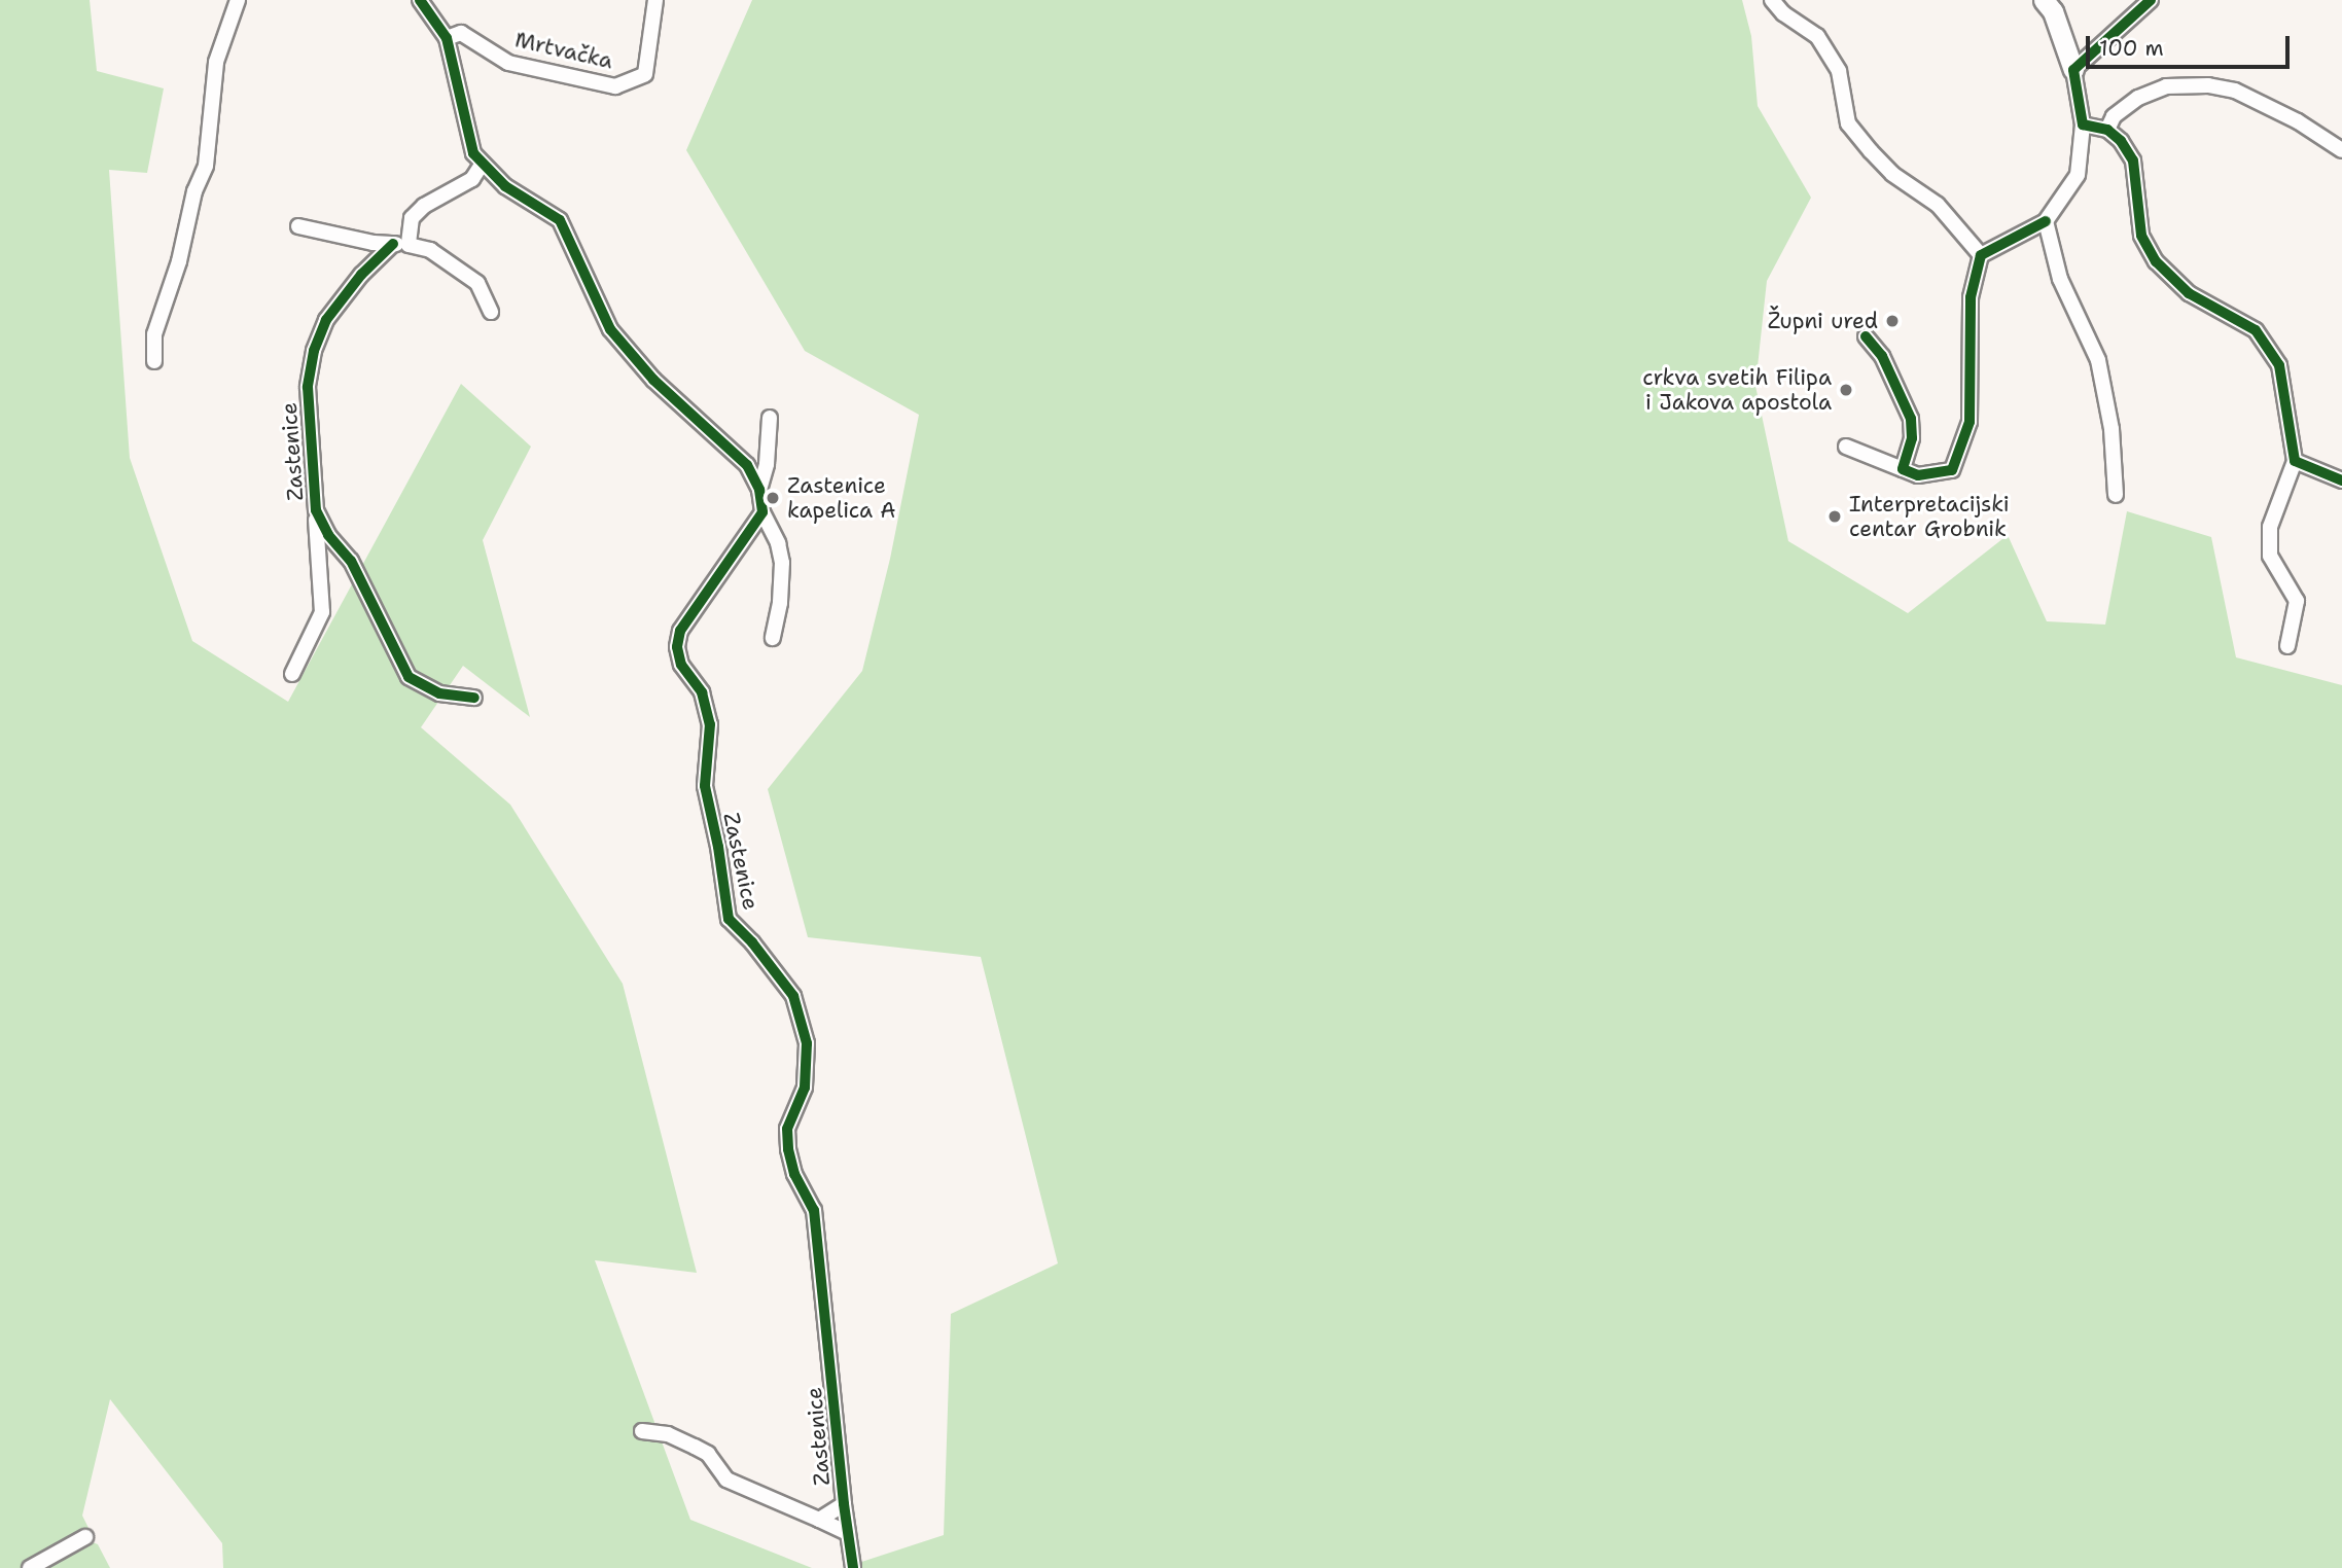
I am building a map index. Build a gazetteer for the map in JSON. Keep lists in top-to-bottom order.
{
  "streets": {
    "street": ["Mrtvačka", "Zastenice"]
  },
  "places": [
    "Župni ured",
    "crkva svetih Filipa i Jakova apostola",
    "Zastenice kapelica A",
    "Interpretacijski centar Grobnik"
  ],
  "scale_bar": "100 m"
}
